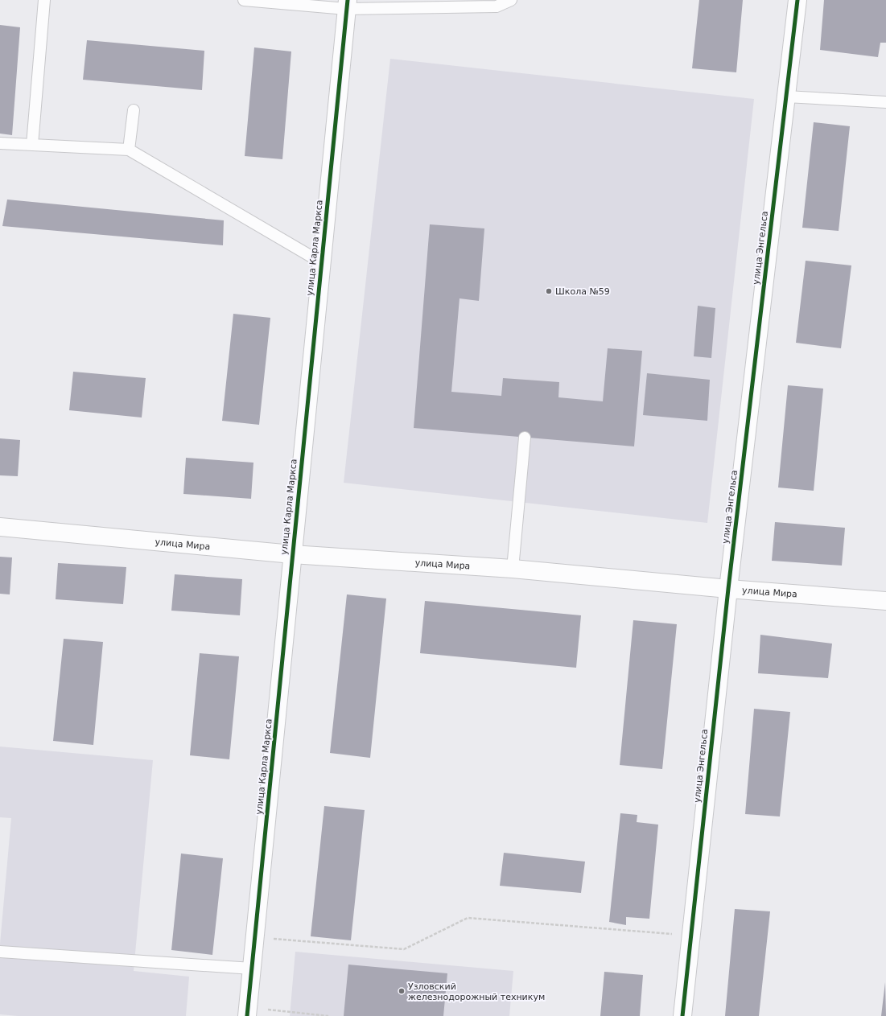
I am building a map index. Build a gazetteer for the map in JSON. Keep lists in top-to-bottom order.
{
  "streets": {
    "street": ["улица Карла Маркса", "улица Энгельса", "улица Мира"]
  },
  "crossings": [
    ["улица Карла Маркса", "улица Мира"],
    ["улица Энгельса", "улица Мира"]
  ],
  "places": ["Школа №59", "Узловский железнодорожный техникум"]
}
